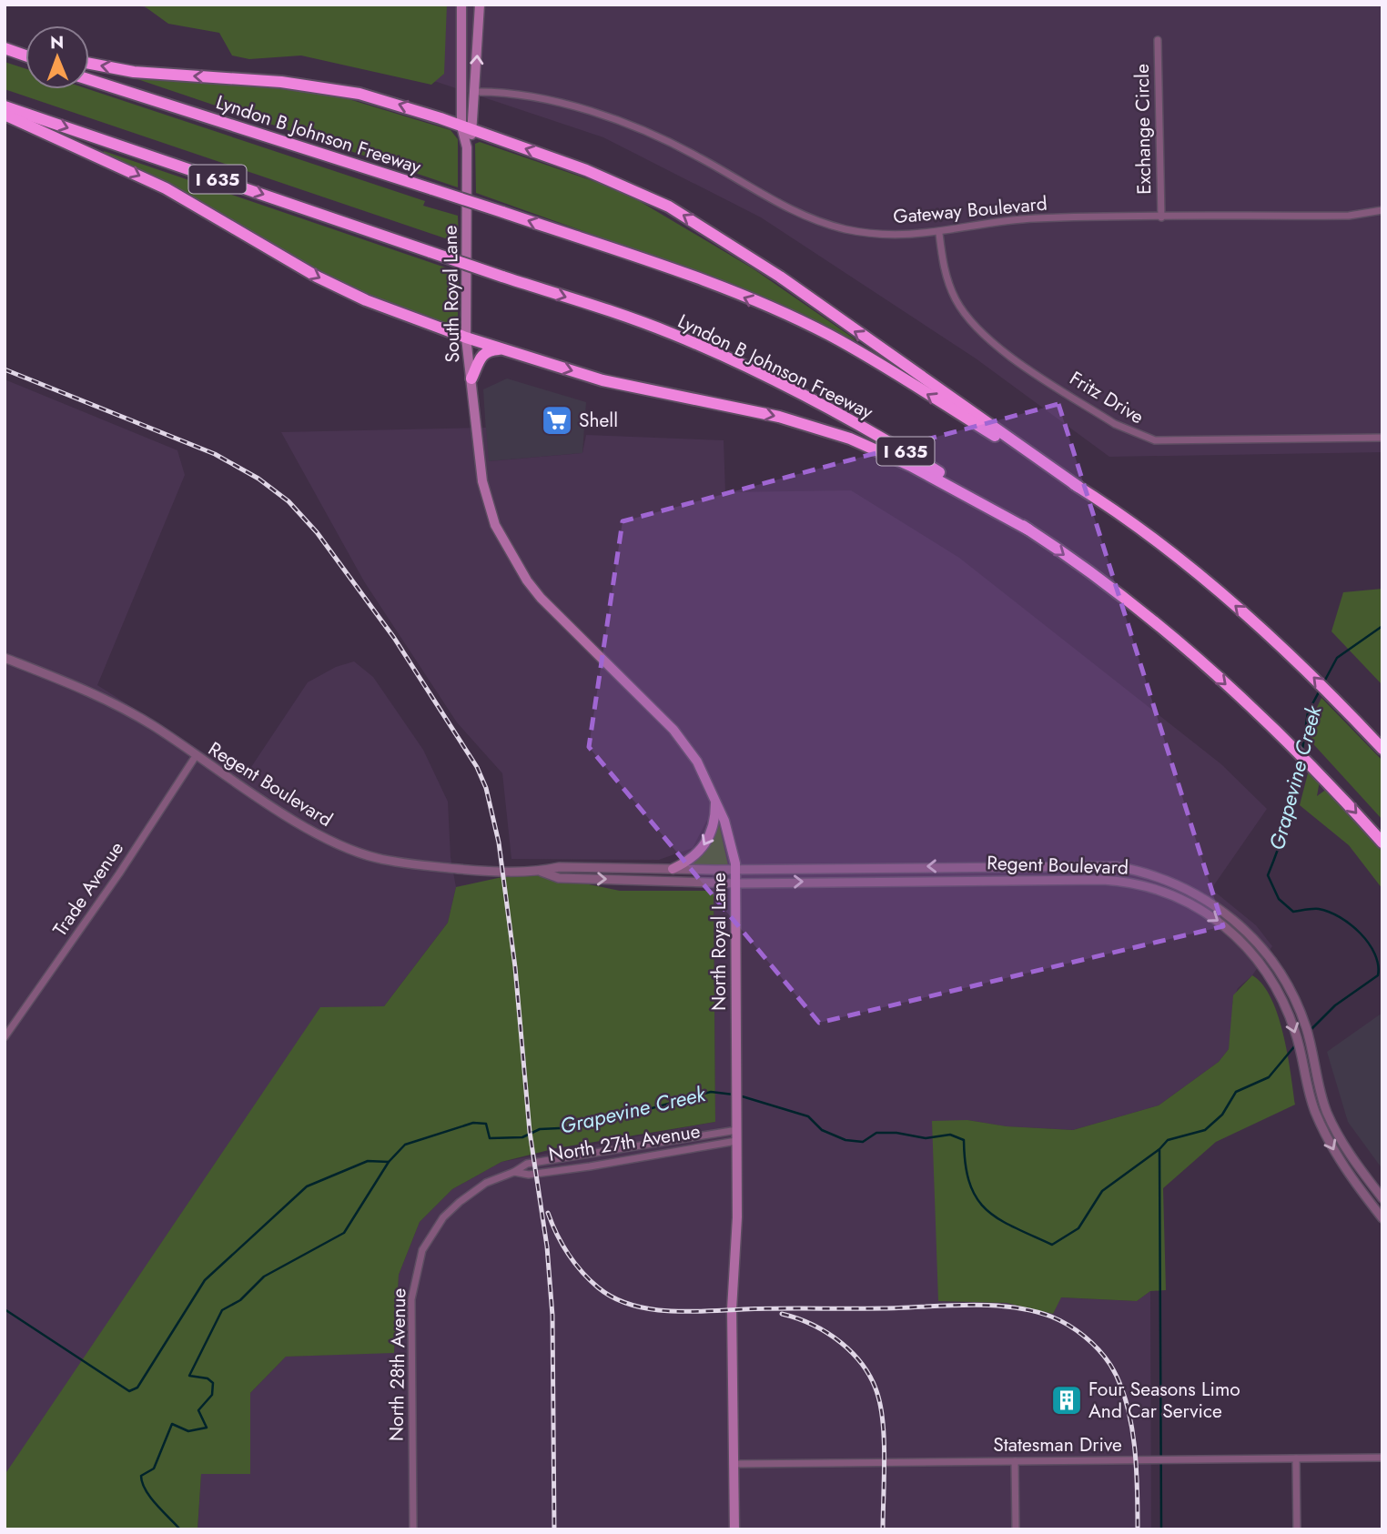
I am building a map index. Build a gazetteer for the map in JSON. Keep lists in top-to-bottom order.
{
  "streets": {
    "highway": ["Lyndon B Johnson Freeway", "I 635"],
    "main road": ["South Royal Lane", "North Royal Lane"],
    "street": [
      "Exchange Circle",
      "Gateway Boulevard",
      "Fritz Drive",
      "Regent Boulevard",
      "Trade Avenue",
      "North 27th Avenue",
      "North 28th Avenue",
      "Statesman Drive"
    ]
  },
  "crossings": [
    ["Exchange Circle", "Gateway Boulevard"],
    ["Gateway Boulevard", "South Royal Lane"],
    ["Gateway Boulevard", "Fritz Drive"],
    ["South Royal Lane", "North Royal Lane"],
    ["Regent Boulevard", "Trade Avenue"],
    ["Regent Boulevard", "North Royal Lane"],
    ["North Royal Lane", "North 27th Avenue"],
    ["North Royal Lane", "Statesman Drive"],
    ["North 27th Avenue", "North 28th Avenue"]
  ],
  "water": ["Grapevine Creek"],
  "places": {
    "supermarket": ["Shell"],
    "building": ["Four Seasons Limo And Car Service"]
  },
  "north": "top"
}
